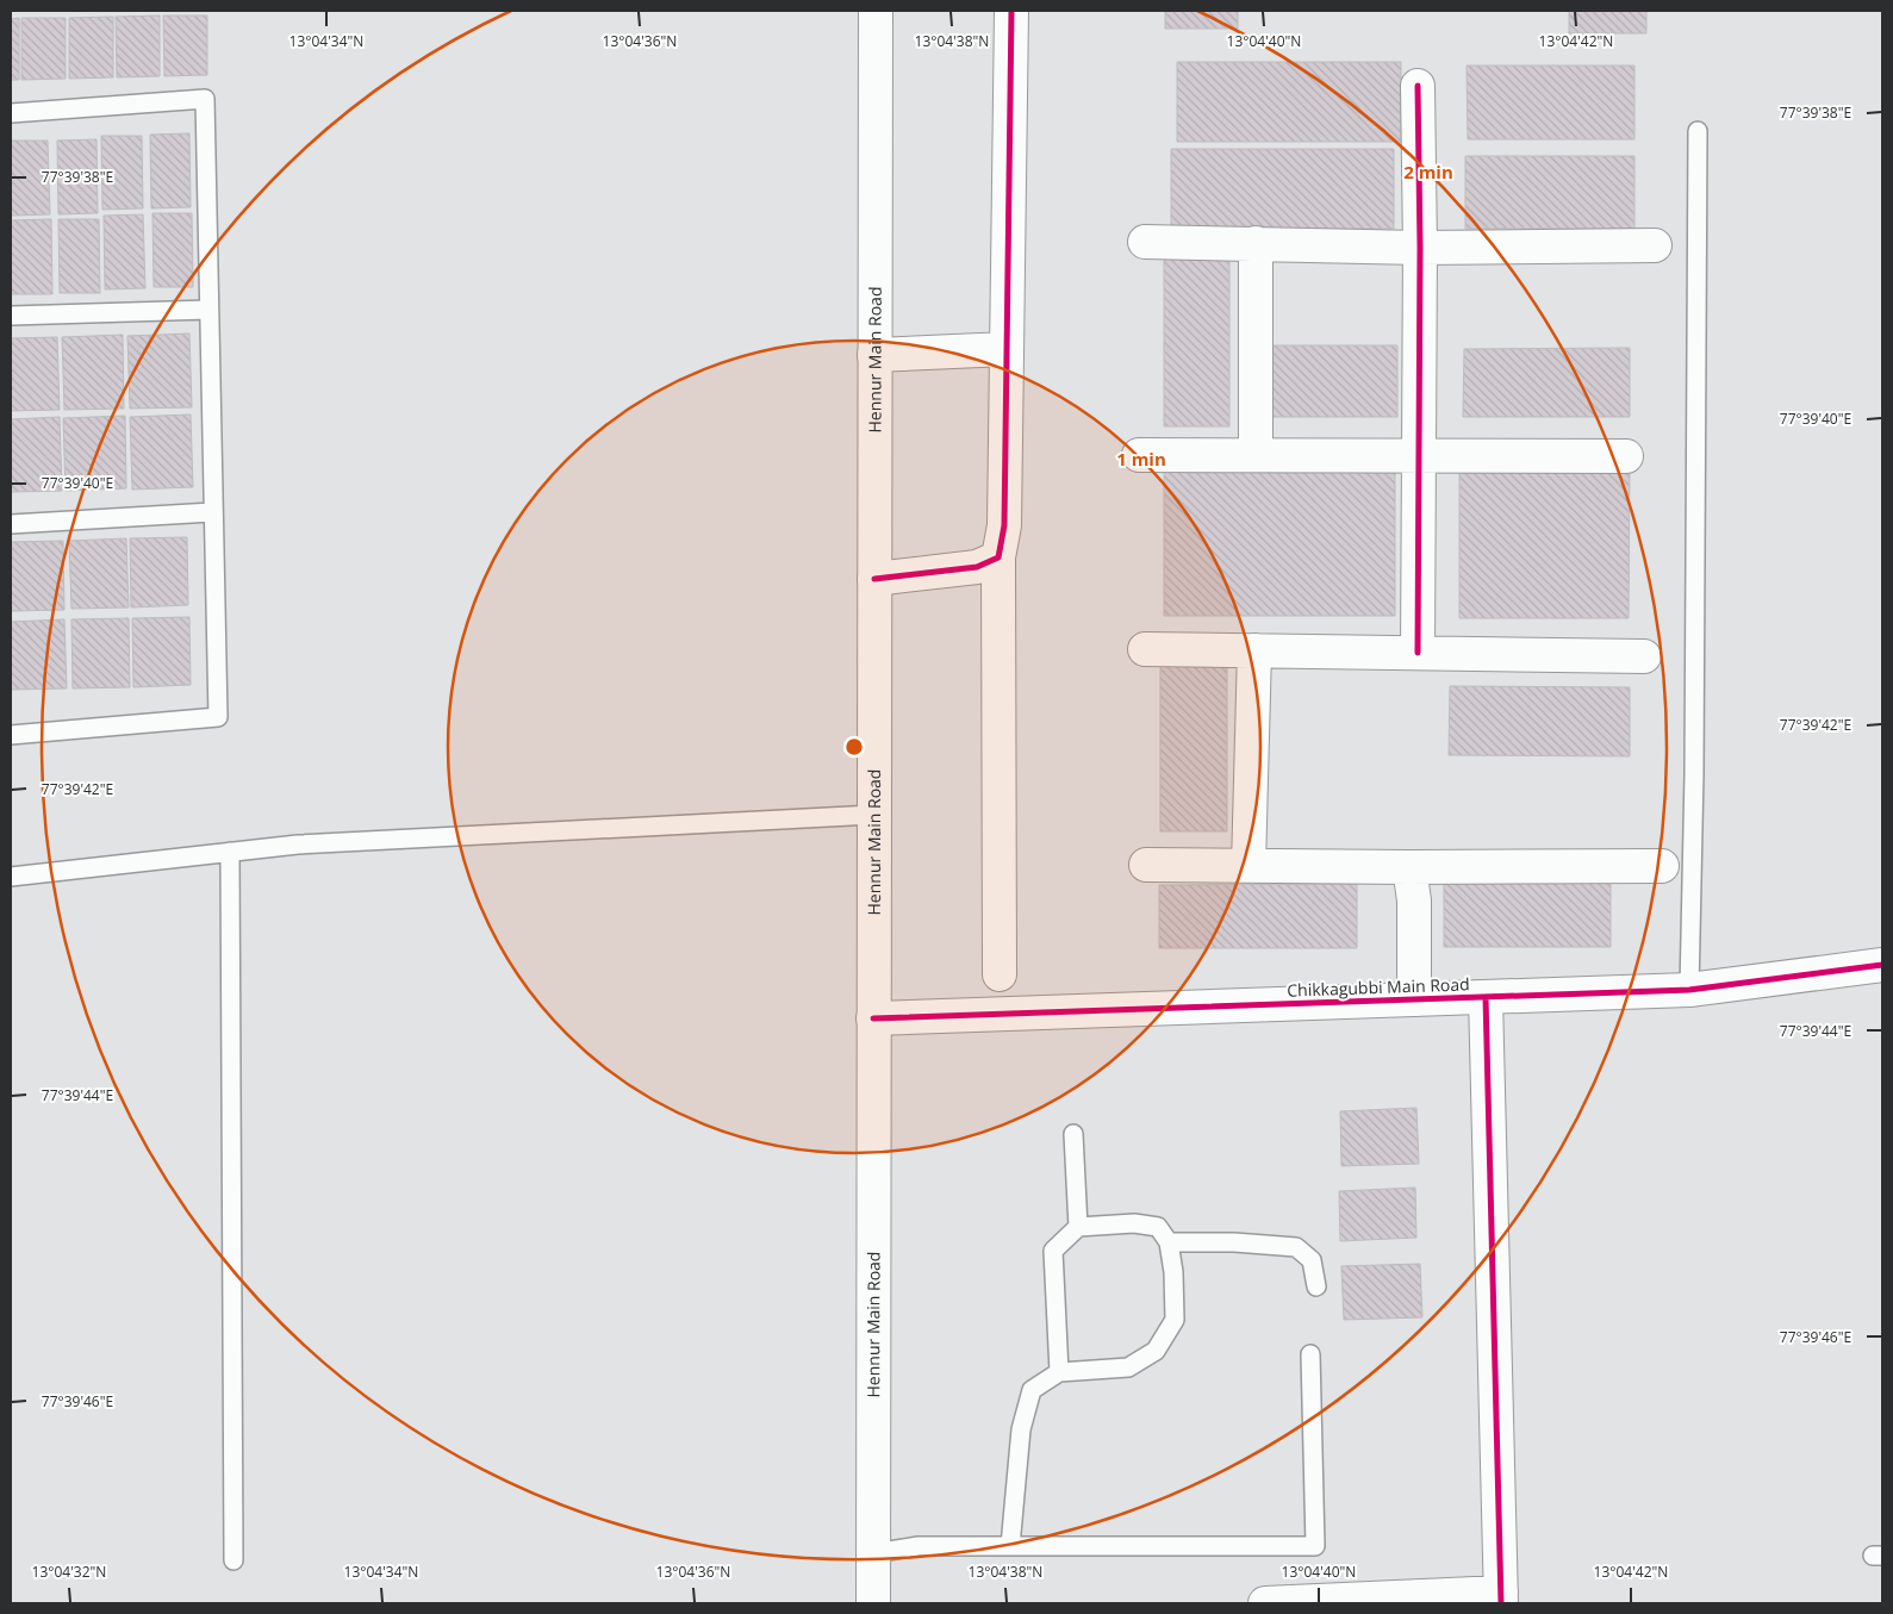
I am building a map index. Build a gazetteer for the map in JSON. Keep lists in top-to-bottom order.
{
  "streets": {
    "street": ["Hennur Main Road", "Chikkagubbi Main Road"]
  },
  "crossings": [
    ["Hennur Main Road", "Chikkagubbi Main Road"]
  ],
  "coordinates": [
    "13°04'34\"N",
    "13°04'36\"N",
    "13°04'38\"N",
    "13°04'40\"N",
    "13°04'42\"N",
    "77°39'38\"E",
    "77°39'40\"E",
    "77°39'42\"E",
    "77°39'44\"E",
    "77°39'46\"E",
    "13°04'32\"N"
  ],
  "rings": ["2 min", "1 min"]
}
